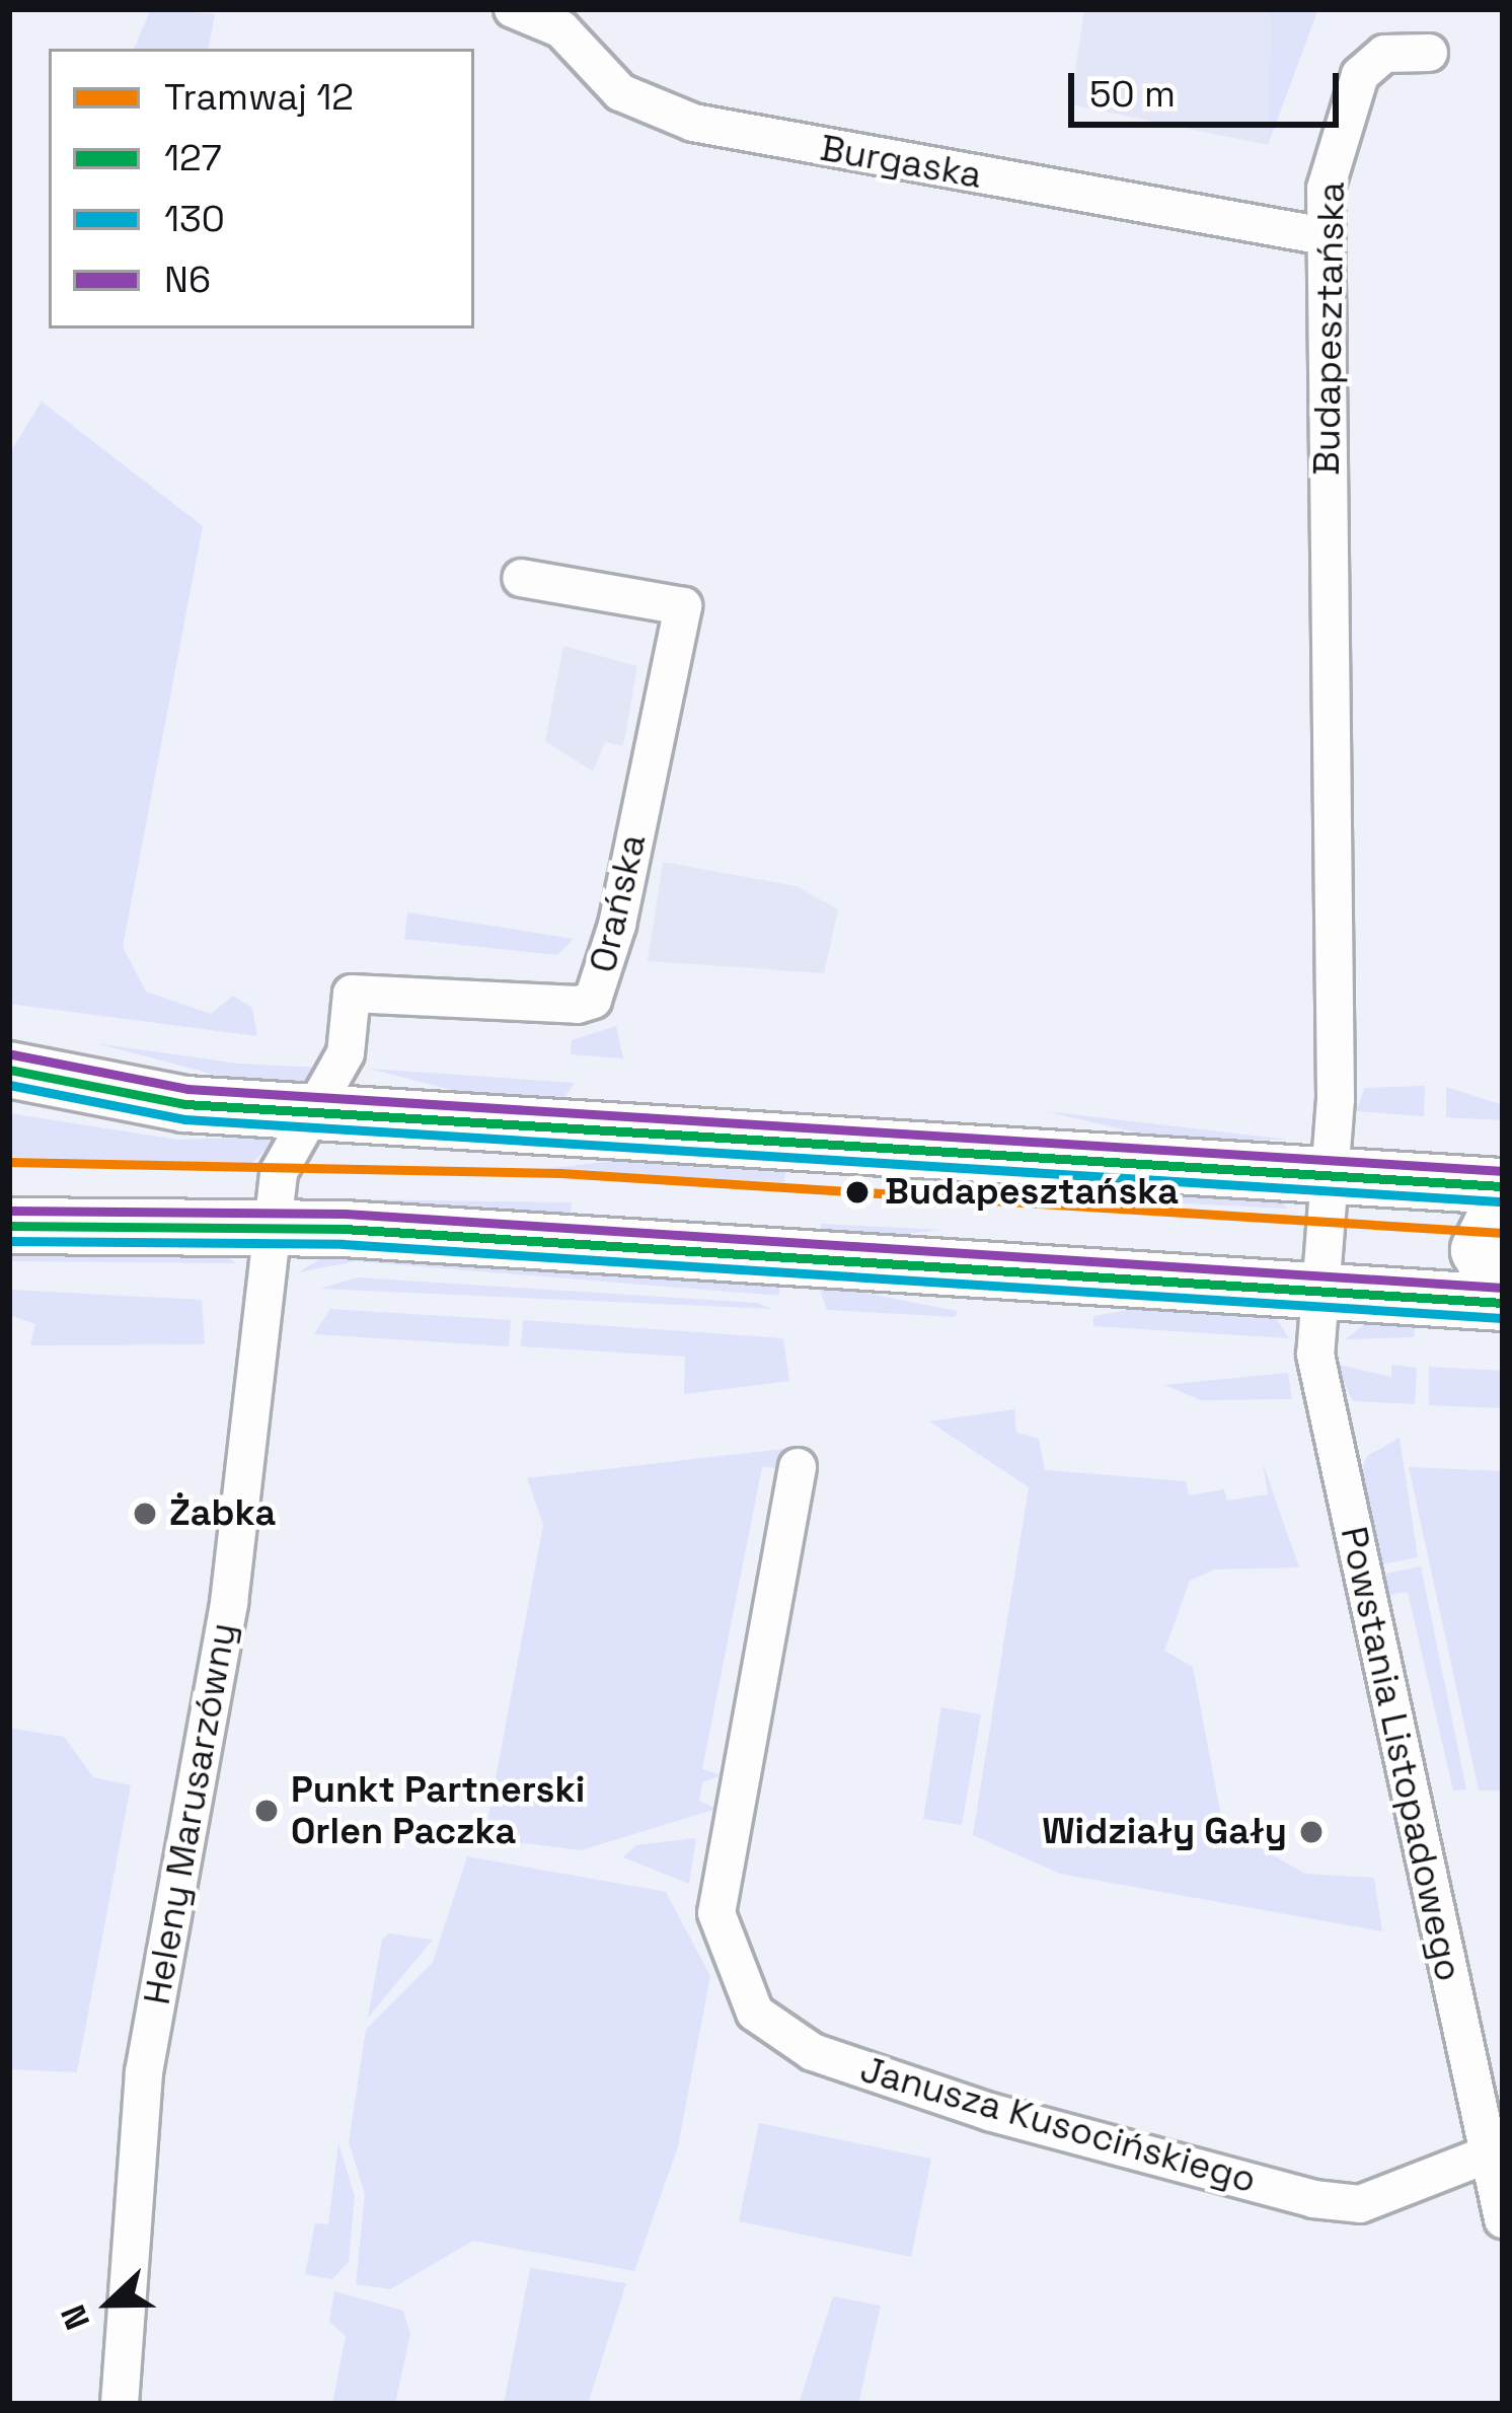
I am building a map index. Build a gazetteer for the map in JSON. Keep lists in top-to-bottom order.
{
  "streets": {
    "street": [
      "Burgaska",
      "Budapesztańska",
      "Orańska",
      "Powstania Listopadowego",
      "Heleny Marusarzówny",
      "Janusza Kusocińskiego"
    ]
  },
  "crossings": [
    ["Burgaska", "Budapesztańska"],
    ["Budapesztańska", "Powstania Listopadowego"],
    ["Orańska", "Heleny Marusarzówny"],
    ["Powstania Listopadowego", "Janusza Kusocińskiego"]
  ],
  "places": [
    "Budapesztańska",
    "Żabka",
    "Punkt Partnerski Orlen Paczka",
    "Widziały Gały"
  ],
  "lines": [
    "transit line N6",
    "transit line 127",
    "transit line 130",
    "tram line 12"
  ],
  "legend": [
    "Tramwaj 12",
    "127",
    "130",
    "N6"
  ],
  "scale_bar": "50 m",
  "north": "left"
}
